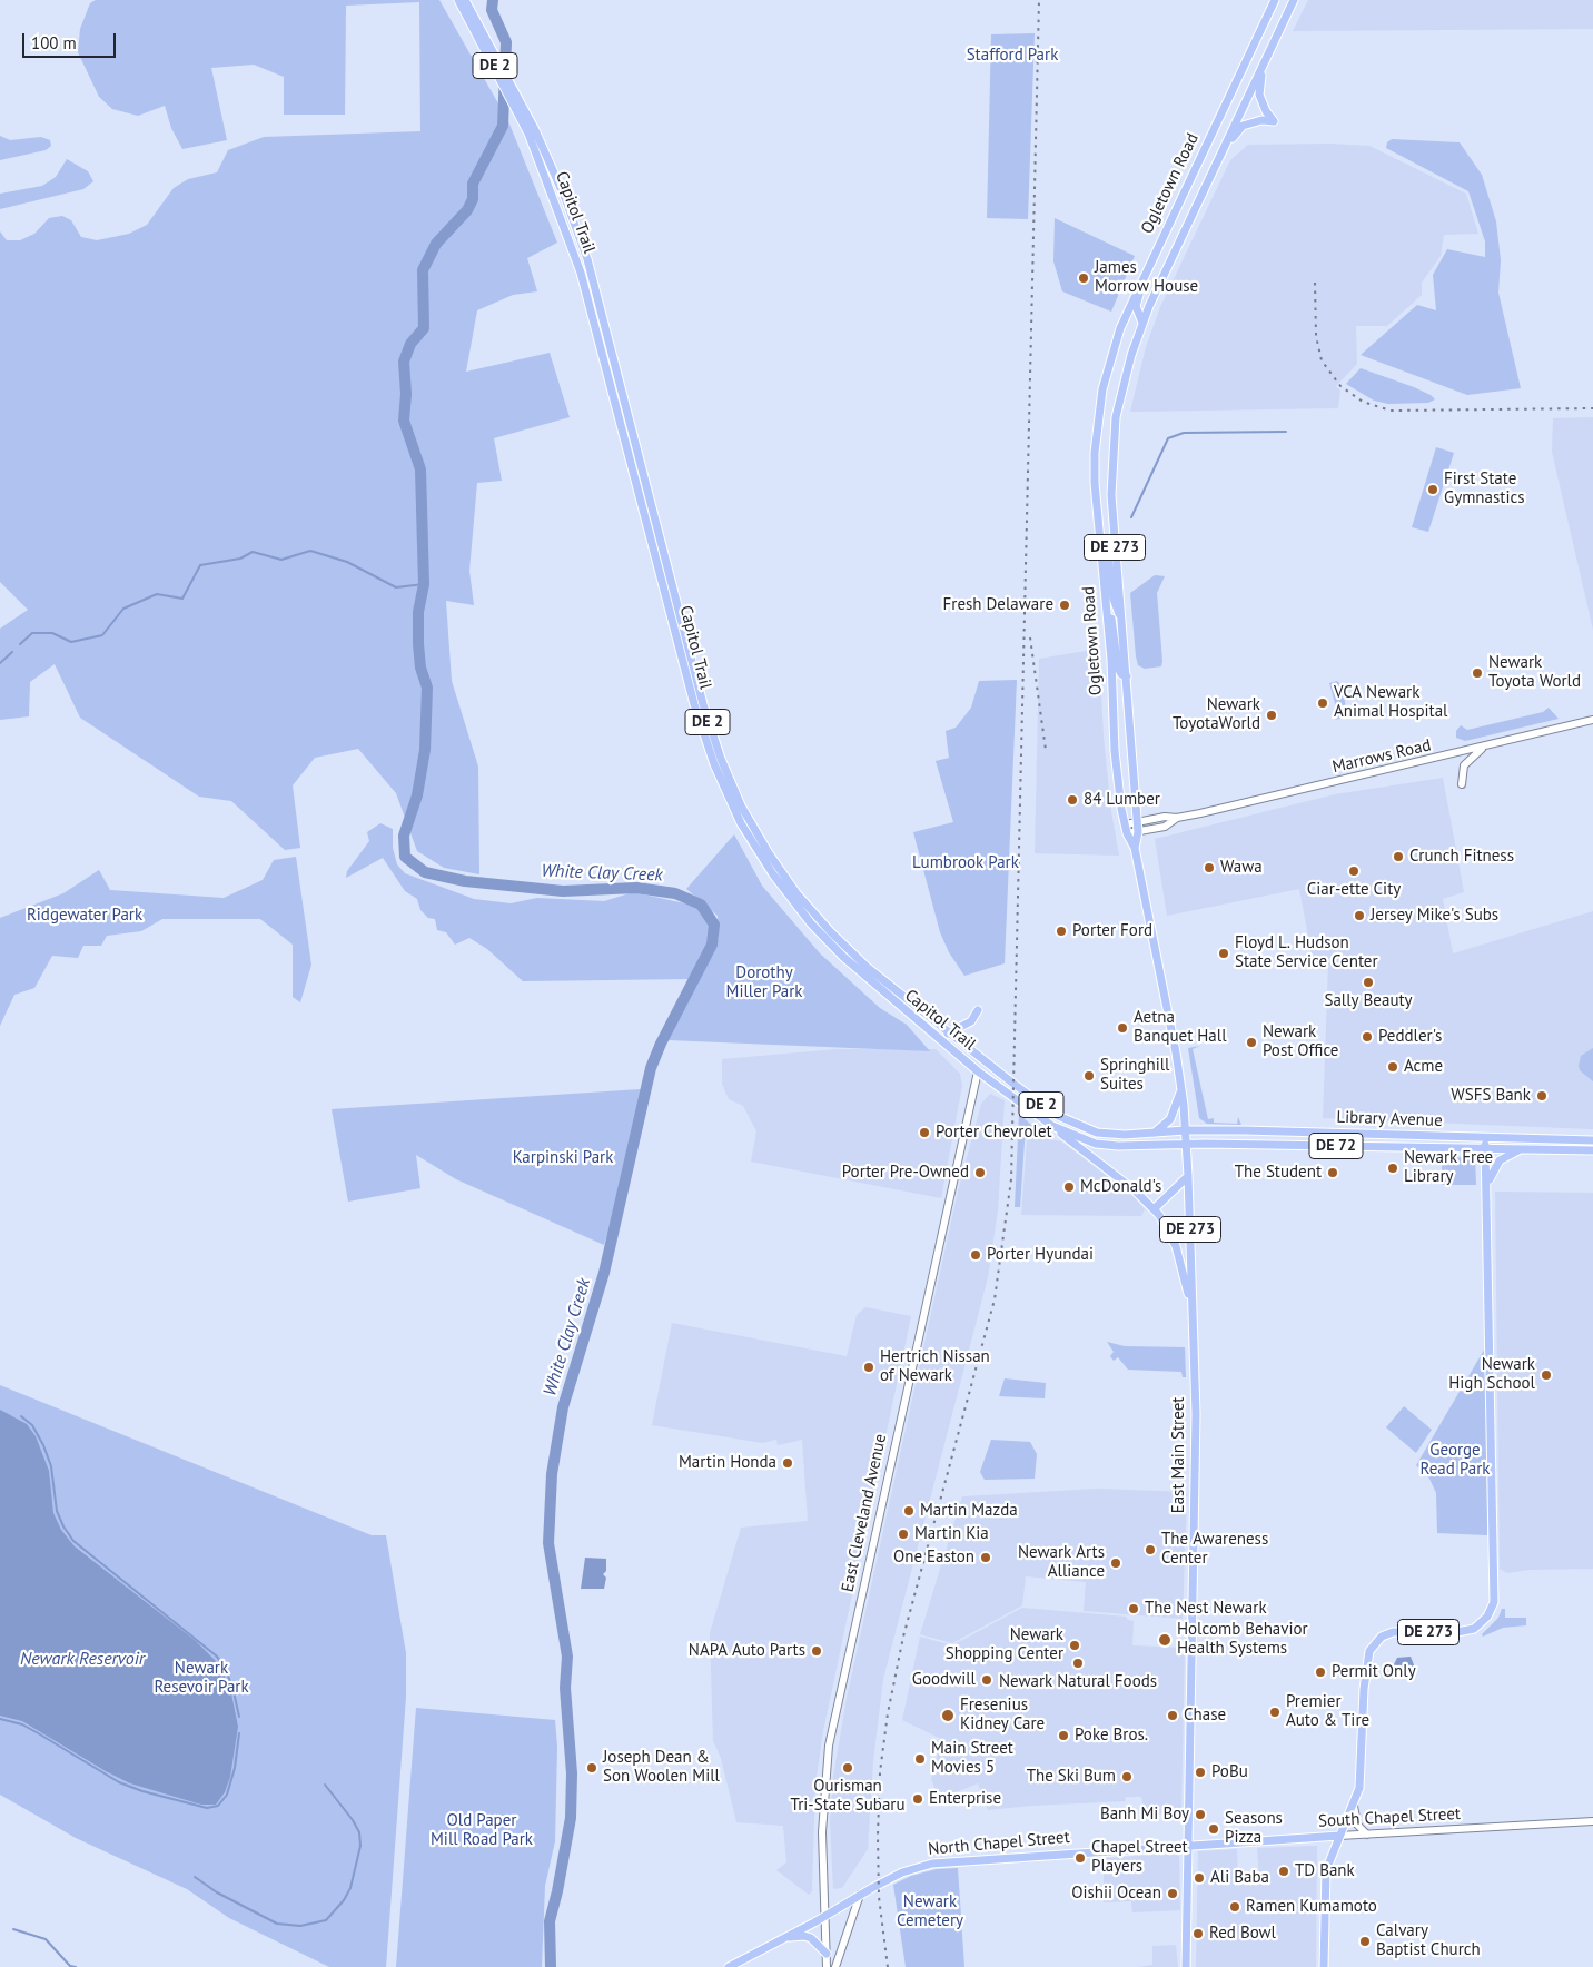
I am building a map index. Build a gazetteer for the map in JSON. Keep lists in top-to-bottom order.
{
  "streets": {
    "main road": [
      "DE 2",
      "Ogletown Road",
      "Capitol Trail",
      "DE 273",
      "Marrows Road",
      "Library Avenue",
      "DE 72",
      "East Main Street",
      "East Cleveland Avenue",
      "South Chapel Street",
      "North Chapel Street"
    ]
  },
  "crossings": [
    ["Ogletown Road", "Capitol Trail"],
    ["Ogletown Road", "Marrows Road"],
    ["Ogletown Road", "Library Avenue"],
    ["Ogletown Road", "East Main Street"],
    ["Capitol Trail", "Library Avenue"],
    ["Capitol Trail", "East Main Street"],
    ["Capitol Trail", "East Cleveland Avenue"],
    ["DE 273", "Library Avenue"],
    ["DE 273", "South Chapel Street"],
    ["Library Avenue", "East Main Street"],
    ["East Main Street", "South Chapel Street"],
    ["East Main Street", "North Chapel Street"],
    ["East Cleveland Avenue", "North Chapel Street"],
    ["South Chapel Street", "North Chapel Street"]
  ],
  "water": ["White Clay Creek", "Newark Reservoir"],
  "parks": [
    "Stafford Park",
    "Lumbrook Park",
    "Ridgewater Park",
    "Dorothy Miller Park",
    "Karpinski Park",
    "George Read Park",
    "Newark Resevoir Park",
    "Old Paper Mill Road Park",
    "Newark Cemetery"
  ],
  "places": [
    "James Morrow House",
    "First State Gymnastics",
    "Fresh Delaware",
    "Newark Toyota World",
    "VCA Newark Animal Hospital",
    "Newark ToyotaWorld",
    "84 Lumber",
    "Crunch Fitness",
    "Wawa",
    "Ciar-ette City",
    "Jersey Mike's Subs",
    "Porter Ford",
    "Floyd L. Hudson State Service Center",
    "Sally Beauty",
    "Aetna Banquet Hall",
    "Peddler's",
    "Newark Post Office",
    "Acme",
    "Springhill Suites",
    "WSFS Bank",
    "Porter Chevrolet",
    "Newark Free Library",
    "Porter Pre-Owned",
    "The Student",
    "McDonald's",
    "Porter Hyundai",
    "Hertrich Nissan of Newark",
    "Newark High School",
    "Martin Honda",
    "Martin Mazda",
    "Martin Kia",
    "The Awareness Center",
    "One Easton",
    "Newark Arts Alliance",
    "The Nest Newark",
    "Holcomb Behavior Health Systems",
    "Newark Shopping Center",
    "NAPA Auto Parts",
    "Newark Natural Foods",
    "Permit Only",
    "Goodwill",
    "Premier Auto & Tire",
    "Fresenius Kidney Care",
    "Chase",
    "Poke Bros.",
    "Main Street Movies 5",
    "Joseph Dean & Son Woolen Mill",
    "Ourisman Tri-State Subaru",
    "PoBu",
    "The Ski Bum",
    "Enterprise",
    "Banh Mi Boy",
    "Seasons Pizza",
    "Chapel Street Players",
    "TD Bank",
    "Ali Baba",
    "Oishii Ocean",
    "Ramen Kumamoto",
    "Red Bowl",
    "Calvary Baptist Church"
  ],
  "scale_bar": "100 m"
}
